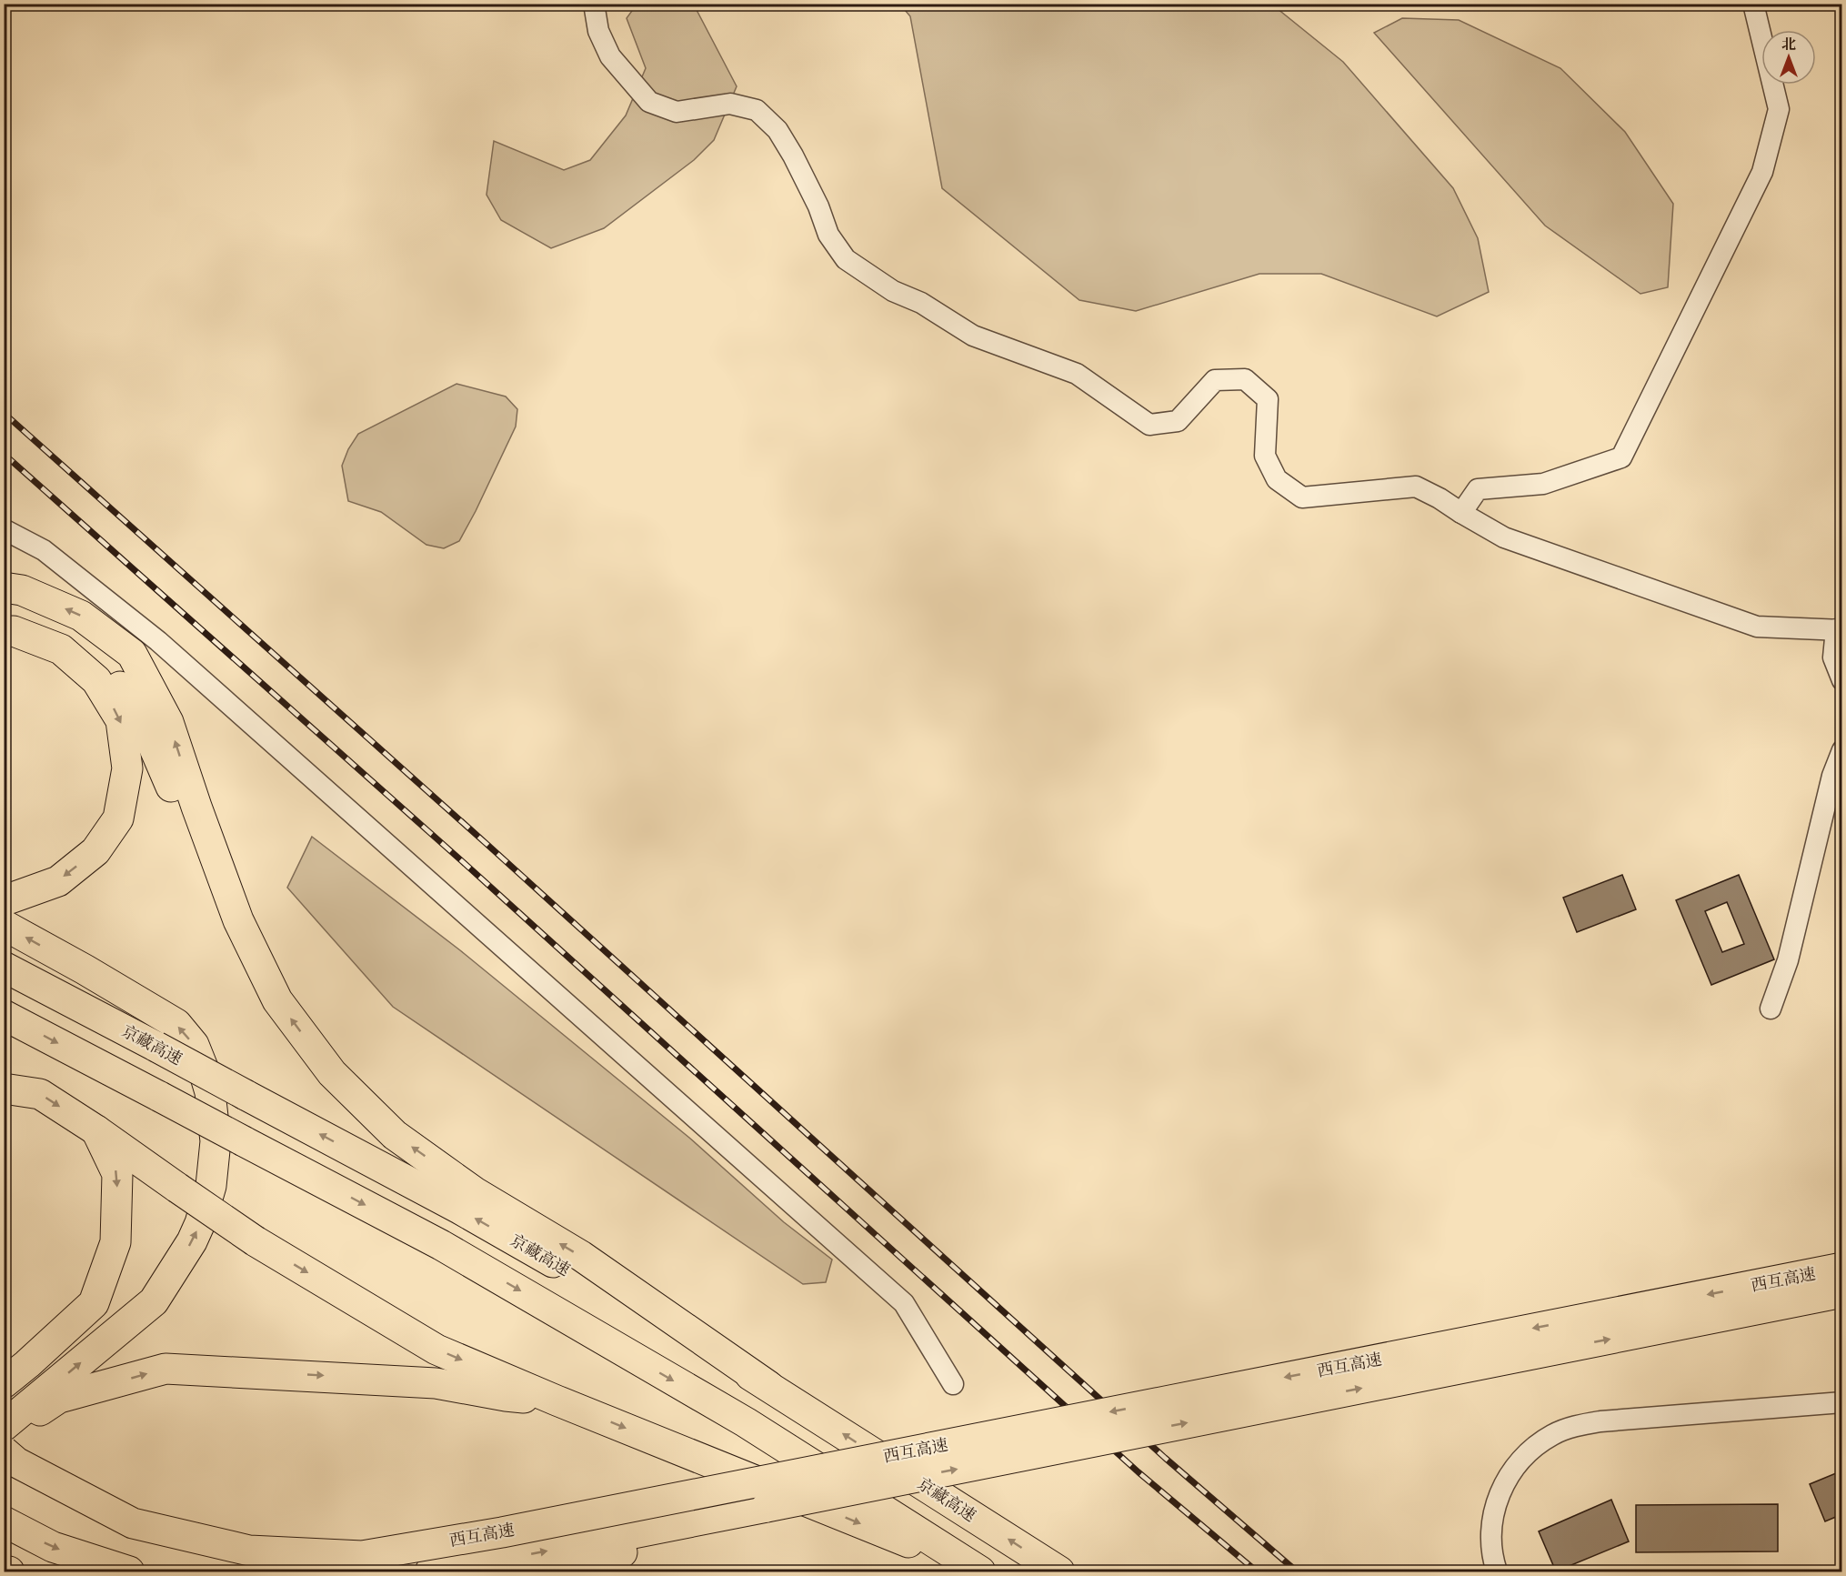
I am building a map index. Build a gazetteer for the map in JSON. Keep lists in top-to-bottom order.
{
  "streets": {
    "highway": ["京藏高速", "西互高速"]
  },
  "north": "top"
}
